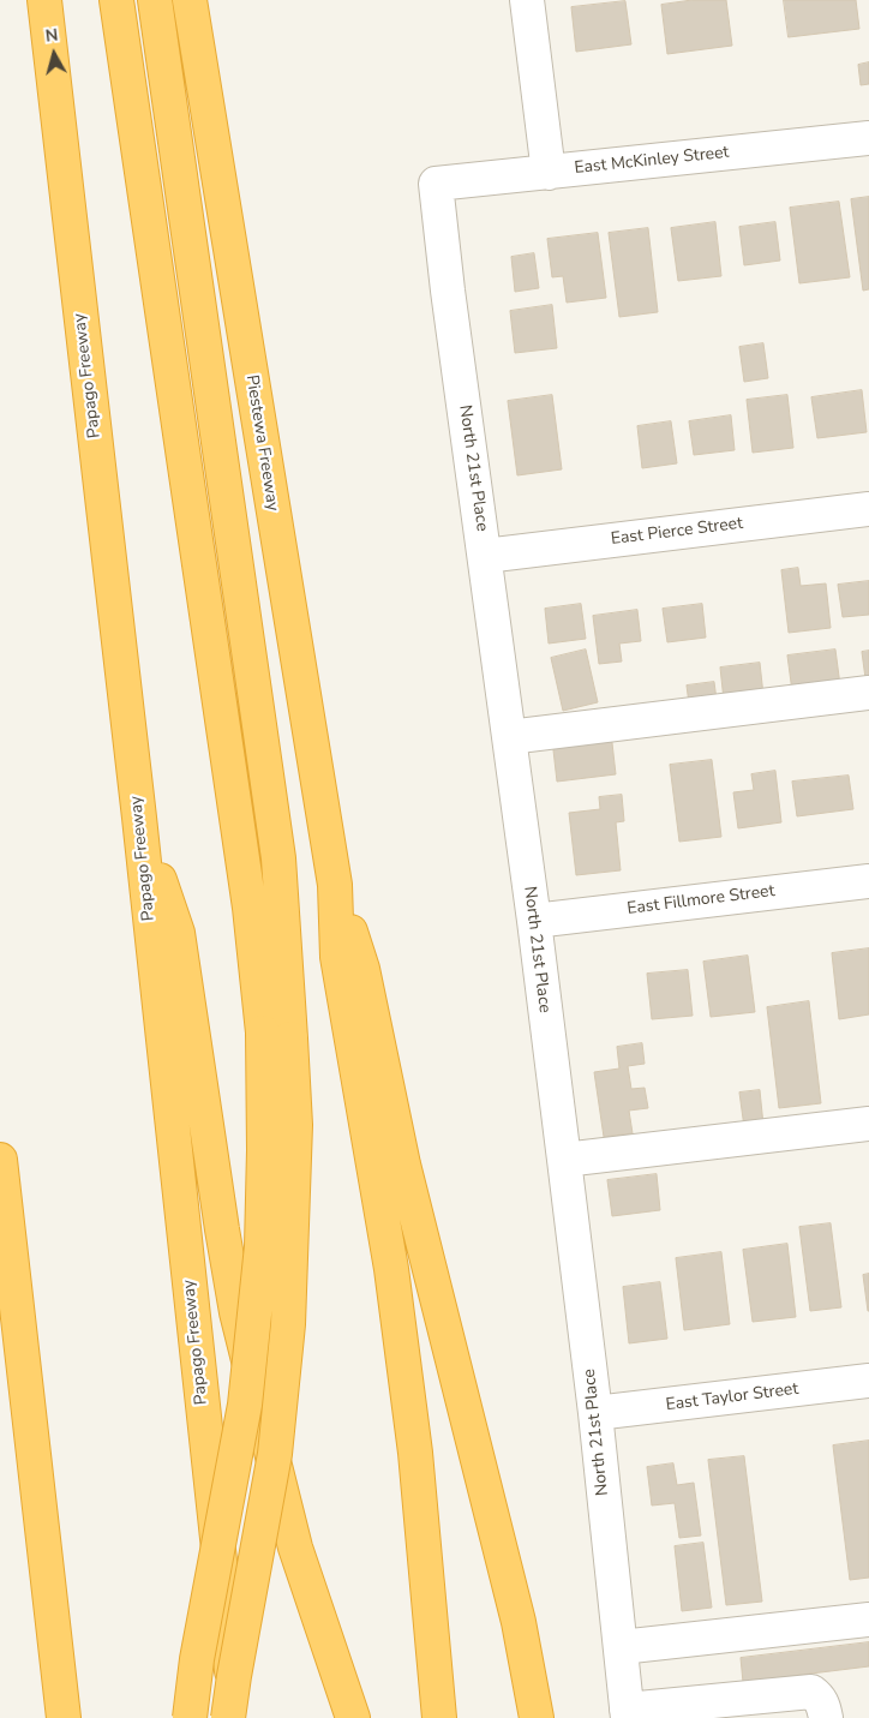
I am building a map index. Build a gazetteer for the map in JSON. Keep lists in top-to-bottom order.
{
  "streets": {
    "highway": ["Papago Freeway", "Piestewa Freeway"],
    "street": [
      "East McKinley Street",
      "North 21st Place",
      "East Pierce Street",
      "East Fillmore Street",
      "East Taylor Street"
    ]
  },
  "crossings": [
    ["East McKinley Street", "North 21st Place"],
    ["North 21st Place", "East Pierce Street"],
    ["North 21st Place", "East Fillmore Street"],
    ["North 21st Place", "East Taylor Street"]
  ],
  "north": "top"
}
